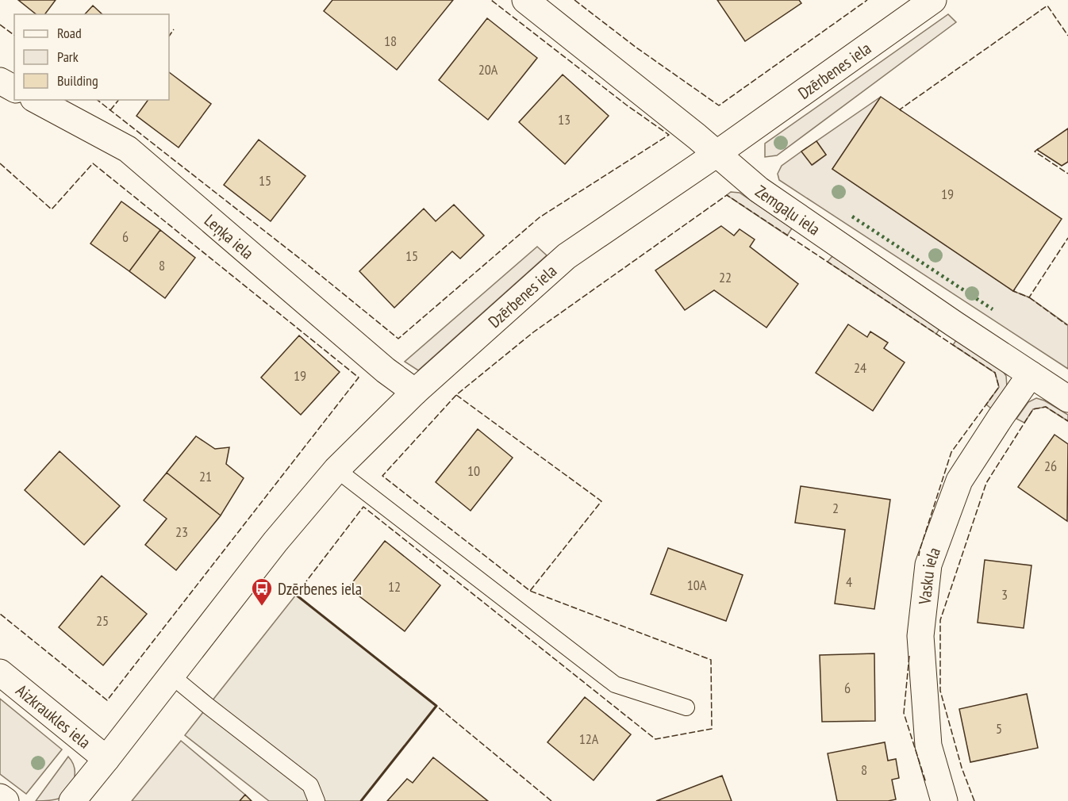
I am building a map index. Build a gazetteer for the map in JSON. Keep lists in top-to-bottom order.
{
  "streets": {
    "street": [
      "Dzērbenes iela",
      "Zemgaļu iela",
      "Leņķa iela",
      "Vasku iela",
      "Aizkraukles iela"
    ]
  },
  "crossings": [
    ["Dzērbenes iela", "Zemgaļu iela"],
    ["Dzērbenes iela", "Leņķa iela"],
    ["Dzērbenes iela", "Aizkraukles iela"],
    ["Zemgaļu iela", "Vasku iela"]
  ],
  "places": {
    "bus stop": ["Dzērbenes iela"]
  },
  "house_numbers": [
    "18",
    "20A",
    "13",
    "15",
    "19",
    "6",
    "15",
    "8",
    "22",
    "24",
    "19",
    "26",
    "10",
    "21",
    "2",
    "23",
    "4",
    "10A",
    "12",
    "3",
    "25",
    "6",
    "5",
    "12A",
    "8"
  ],
  "legend": ["Road", "Park", "Building"]
}
